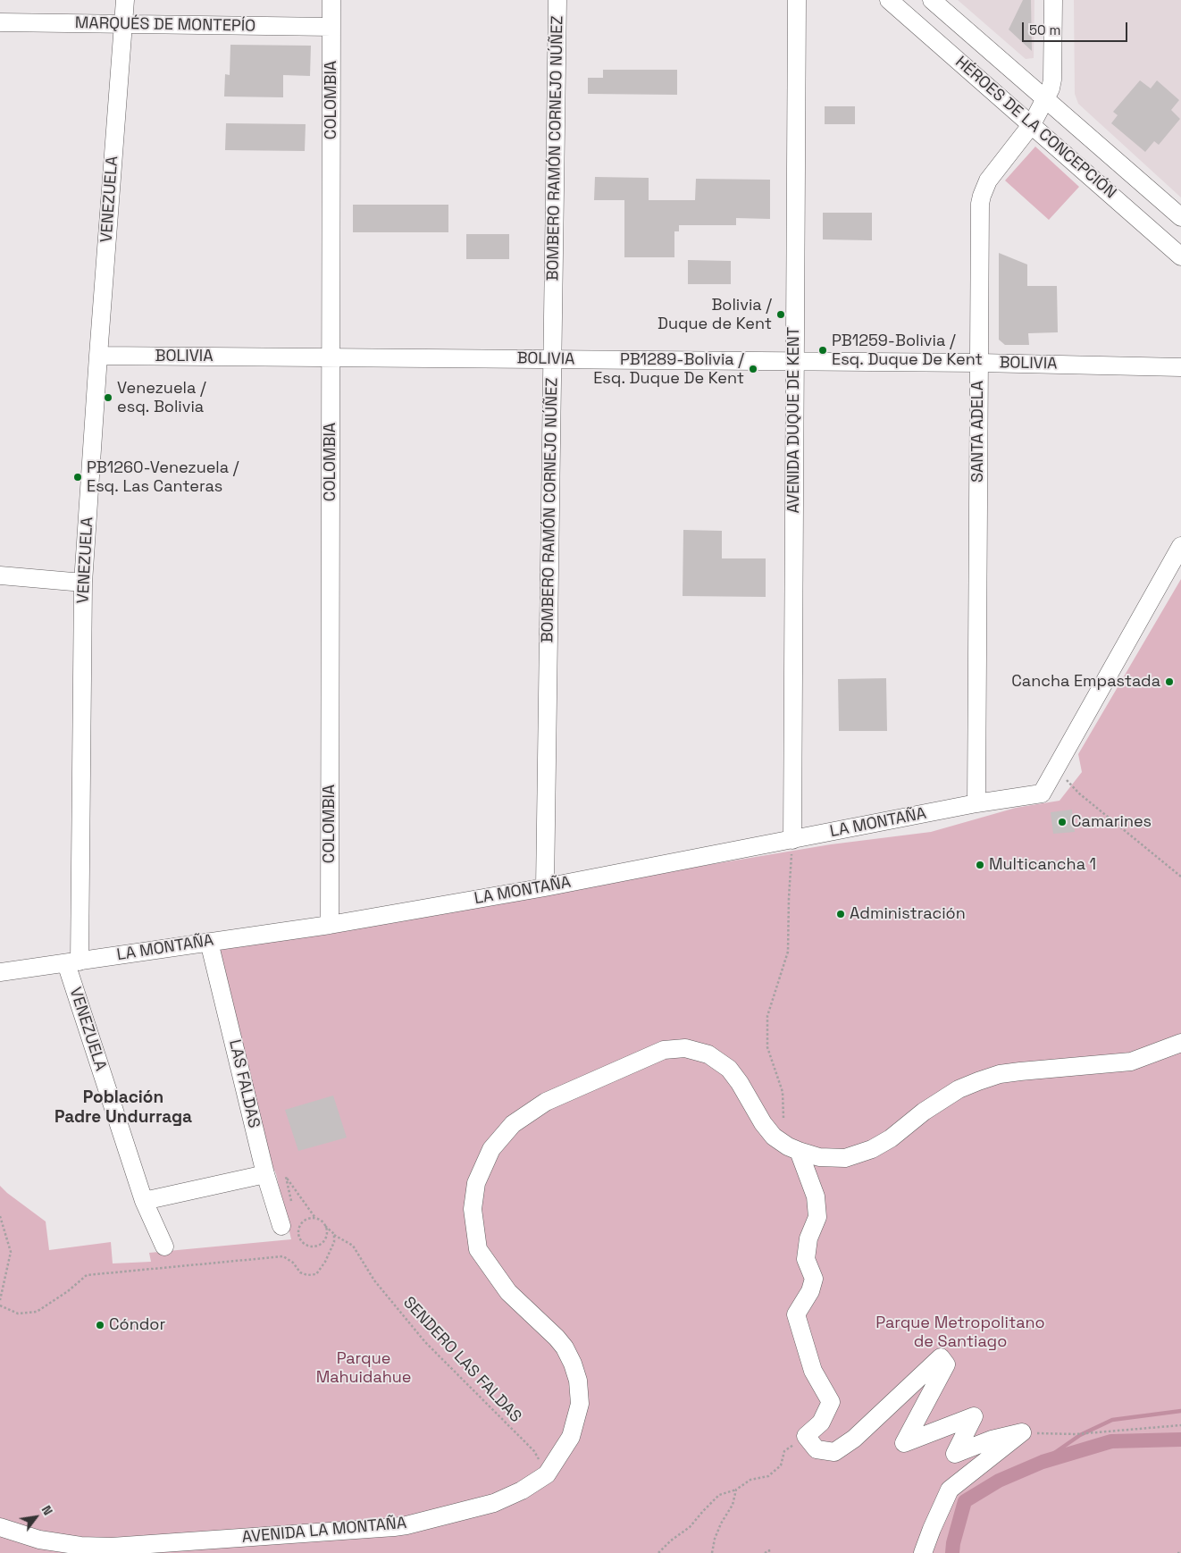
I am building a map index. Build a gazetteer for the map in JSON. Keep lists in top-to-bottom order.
{
  "streets": {
    "street": [
      "MARQUÉS DE MONTEPÍO",
      "COLOMBIA",
      "HÉROES DE LA CONCEPCIÓN",
      "BOMBERO RAMÓN CORNEJO NÚÑEZ",
      "VENEZUELA",
      "BOLIVIA",
      "AVENIDA DUQUE DE KENT",
      "SANTA ADELA",
      "LA MONTAÑA",
      "LAS FALDAS",
      "AVENIDA LA MONTAÑA"
    ],
    "path": ["SENDERO LAS FALDAS"]
  },
  "crossings": [
    ["MARQUÉS DE MONTEPÍO", "COLOMBIA"],
    ["MARQUÉS DE MONTEPÍO", "VENEZUELA"],
    ["COLOMBIA", "BOLIVIA"],
    ["COLOMBIA", "LA MONTAÑA"],
    ["HÉROES DE LA CONCEPCIÓN", "SANTA ADELA"],
    ["BOMBERO RAMÓN CORNEJO NÚÑEZ", "BOLIVIA"],
    ["BOMBERO RAMÓN CORNEJO NÚÑEZ", "LA MONTAÑA"],
    ["VENEZUELA", "BOLIVIA"],
    ["VENEZUELA", "LA MONTAÑA"],
    ["BOLIVIA", "AVENIDA DUQUE DE KENT"],
    ["BOLIVIA", "SANTA ADELA"],
    ["AVENIDA DUQUE DE KENT", "LA MONTAÑA"],
    ["SANTA ADELA", "LA MONTAÑA"],
    ["LA MONTAÑA", "LAS FALDAS"],
    ["LAS FALDAS", "SENDERO LAS FALDAS"]
  ],
  "districts": ["Población Padre Undurraga"],
  "parks": ["Parque Metropolitano de Santiago", "Parque Mahuidahue"],
  "places": [
    "Bolivia / Duque de Kent",
    "PB1259-Bolivia / Esq. Duque De Kent",
    "PB1289-Bolivia / Esq. Duque De Kent",
    "Venezuela / esq. Bolivia",
    "PB1260-Venezuela / Esq. Las Canteras",
    "Cancha Empastada",
    "Camarines",
    "Multicancha 1",
    "Administración",
    "Cóndor"
  ],
  "scale_bar": "50 m",
  "north": "top right"
}
